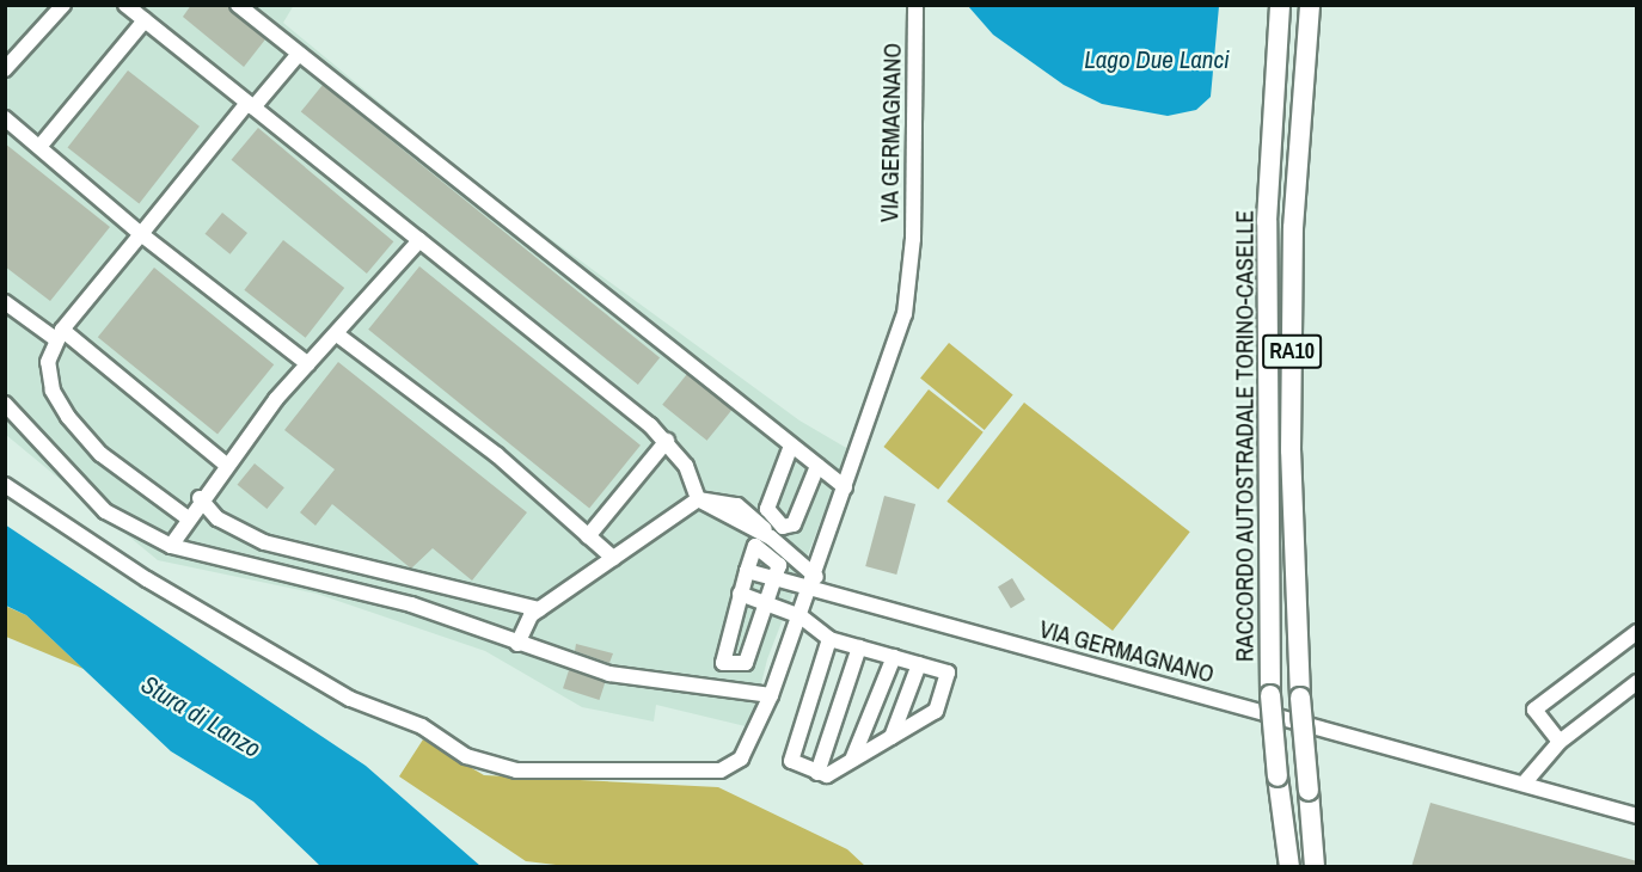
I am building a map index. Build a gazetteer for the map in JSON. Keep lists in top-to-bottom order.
{
  "streets": {
    "highway": ["RA10", "RACCORDO AUTOSTRADALE TORINO-CASELLE"],
    "street": ["VIA GERMAGNANO"]
  },
  "water": ["Lago Due Lanci", "Stura di Lanzo"]
}
